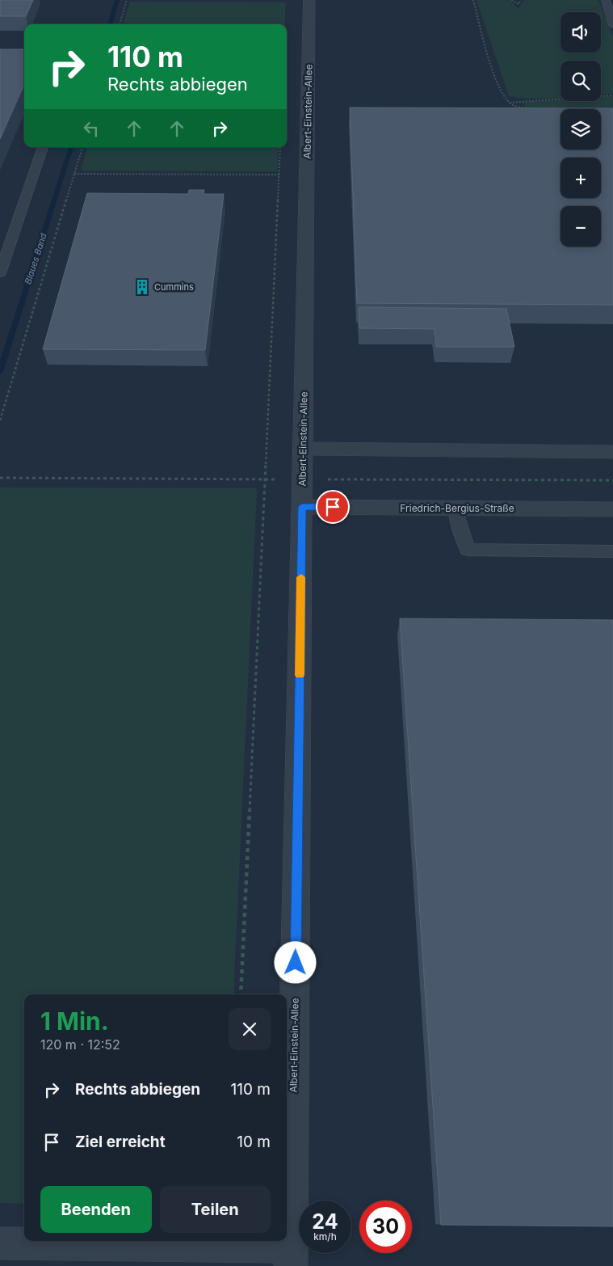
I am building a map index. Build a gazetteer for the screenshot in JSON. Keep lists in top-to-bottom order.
{
  "streets": {
    "street": ["Albert-Einstein-Allee", "Friedrich-Bergius-Straße"]
  },
  "crossings": [
    ["Albert-Einstein-Allee", "Friedrich-Bergius-Straße"]
  ],
  "water": ["Blaues Band"],
  "places": {
    "building": ["Cummins"]
  },
  "page": {
    "map_buttons": ["+", "−"],
    "turn": ["110 m", "Rechts abbiegen"],
    "heading": ["1 Min.", "120 m · 12:52"],
    "list": [
      {
        "name": "Rechts abbiegen",
        "value": "110 m"
      },
      {
        "name": "Ziel erreicht",
        "value": "10 m"
      }
    ],
    "buttons": ["Beenden", "Teilen"],
    "speed": "24 km/h",
    "limit": "30"
  }
}
